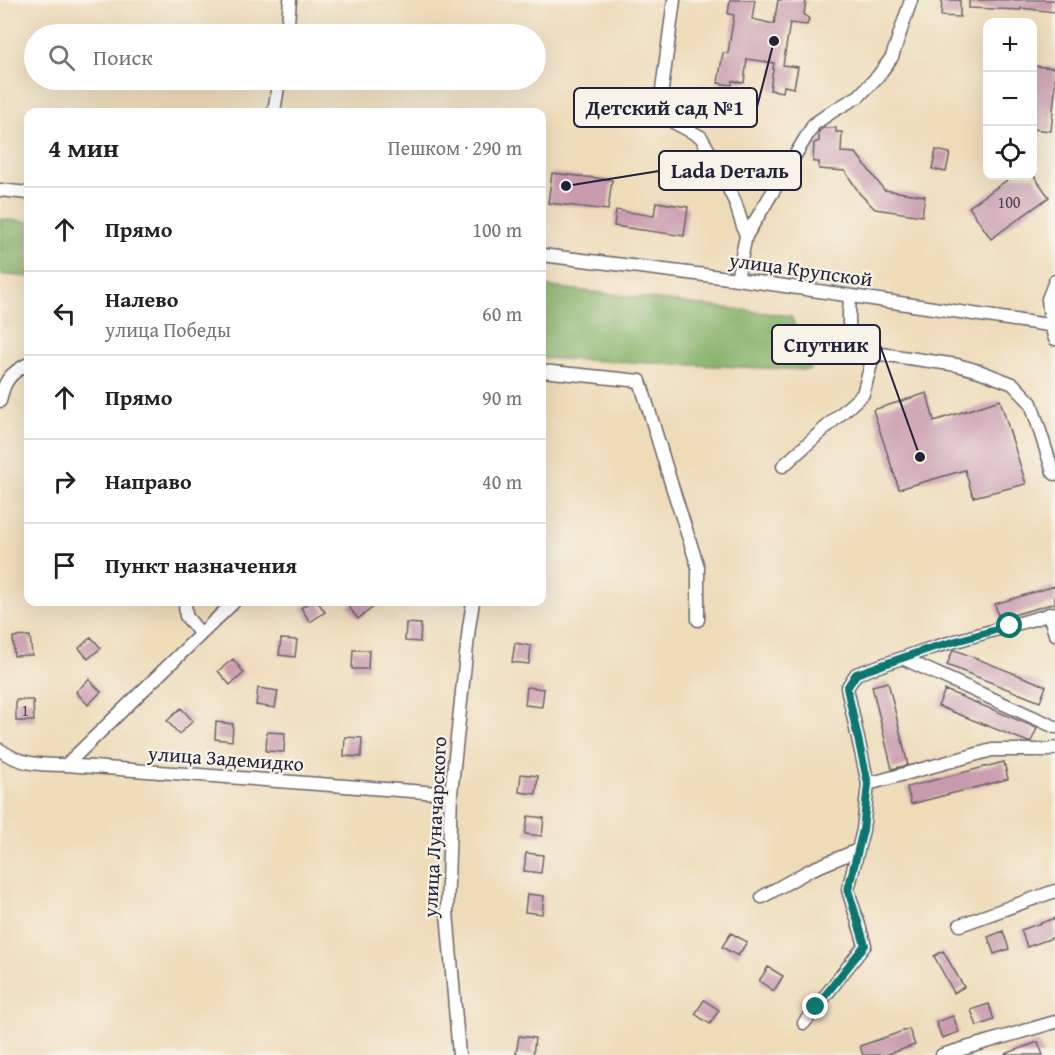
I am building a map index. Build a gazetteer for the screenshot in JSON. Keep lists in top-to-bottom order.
{
  "streets": {
    "street": ["улица Крупской", "улица Задемидко", "улица Луначарского"]
  },
  "crossings": [
    ["улица Задемидко", "улица Луначарского"]
  ],
  "places": ["Детский сад №1", "Lada Dеталь", "Спутник"],
  "house_numbers": ["100", "1"],
  "page": {
    "map_buttons": ["+", "−"],
    "search": "Поиск",
    "heading": ["4 мин", "Пешком · 290 m"],
    "list": [
      ["Прямо", "100 m"],
      ["Налево", "улица Победы", "60 m"],
      ["Прямо", "90 m"],
      ["Направо", "40 m"],
      "Пункт назначения"
    ]
  }
}
